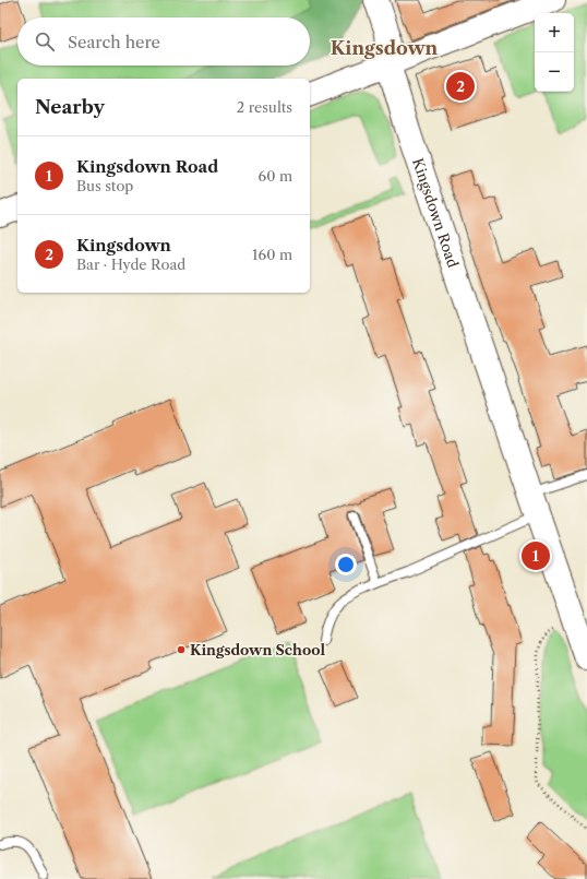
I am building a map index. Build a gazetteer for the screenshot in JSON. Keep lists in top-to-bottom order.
{
  "streets": {
    "main road": ["Kingsdown Road"]
  },
  "districts": ["Kingsdown"],
  "places": ["Kingsdown School"],
  "page": {
    "map_buttons": ["+", "−"],
    "search": "Search here",
    "pins": ["2", "1"],
    "heading": ["Nearby", "2 results"],
    "list": [
      {
        "mark": "1",
        "name": "Kingsdown Road",
        "note": "Bus stop",
        "value": "60 m"
      },
      {
        "mark": "2",
        "name": "Kingsdown",
        "note": "Bar · Hyde Road",
        "value": "160 m"
      }
    ]
  }
}
